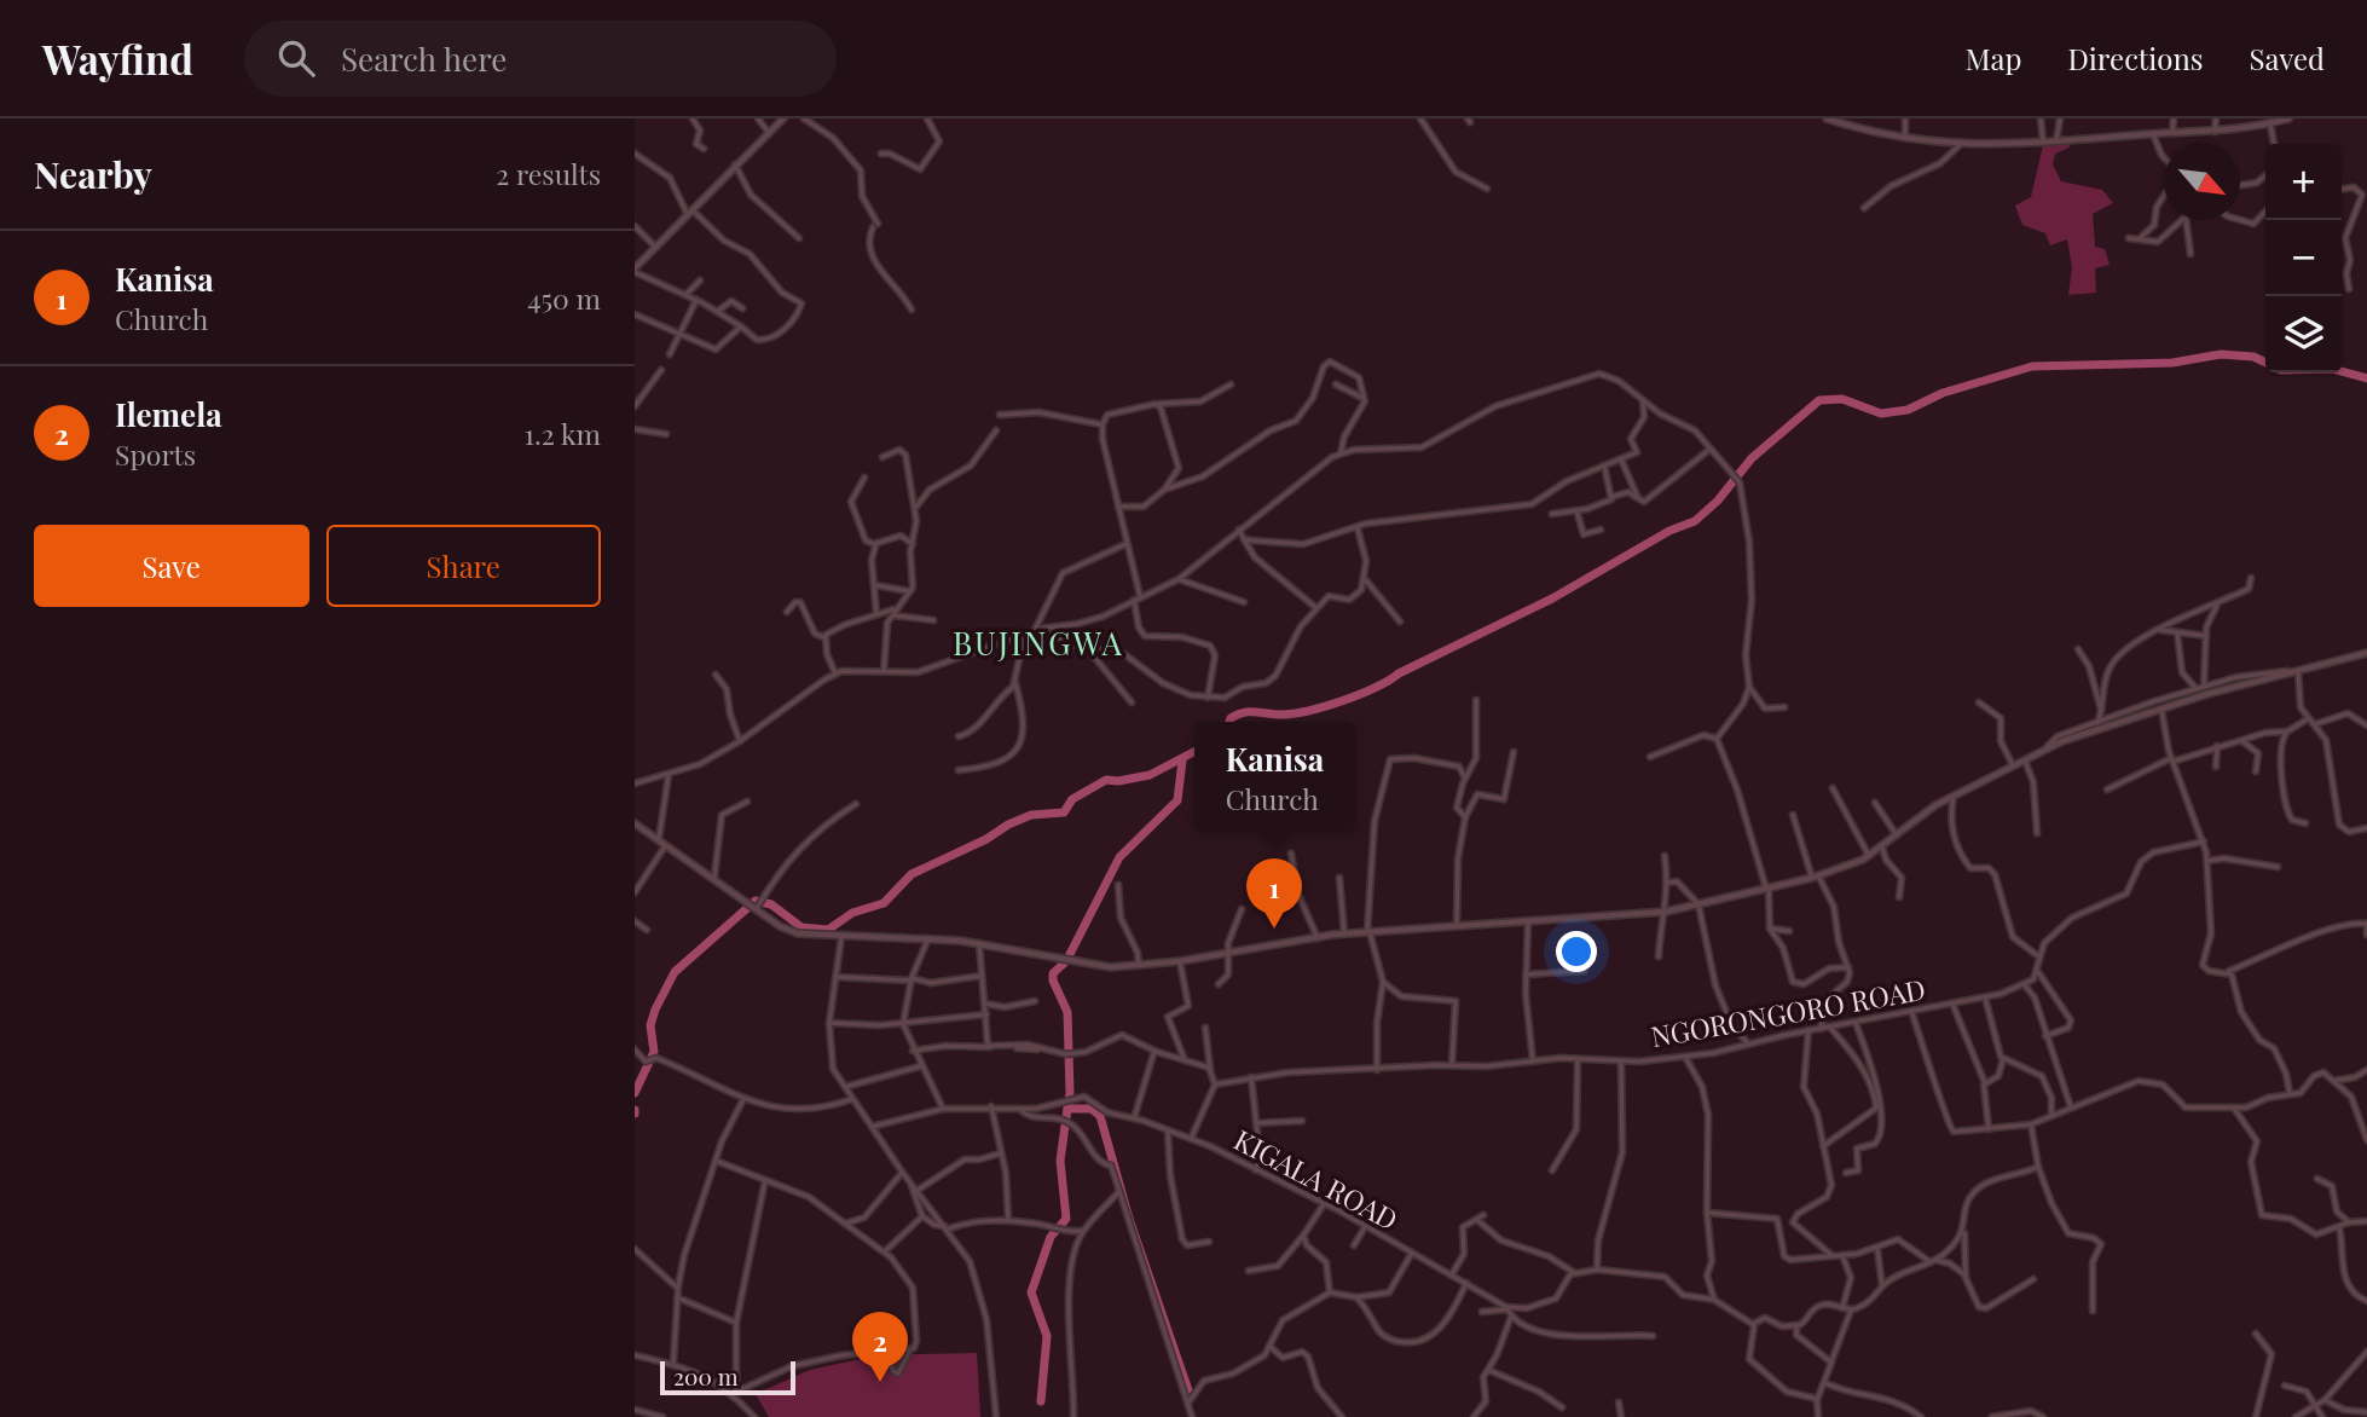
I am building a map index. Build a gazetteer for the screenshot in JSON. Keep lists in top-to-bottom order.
{
  "streets": {
    "street": ["NGORONGORO ROAD", "KIGALA ROAD"]
  },
  "districts": ["BUJINGWA"],
  "scale_bar": "200 m",
  "north": "bottom right",
  "page": {
    "header": "Wayfind",
    "search": "Search here",
    "nav": ["Map", "Directions", "Saved"],
    "heading": ["Nearby", "2 results"],
    "map_buttons": ["+", "−"],
    "list": [
      {
        "mark": "1",
        "name": "Kanisa",
        "note": "Church",
        "value": "450 m"
      },
      {
        "mark": "2",
        "name": "Ilemela",
        "note": "Sports",
        "value": "1.2 km"
      }
    ],
    "buttons": ["Save", "Share"],
    "popup": ["Kanisa", "Church"],
    "pins": ["1", "2"],
    "scale": "200 m"
  }
}
